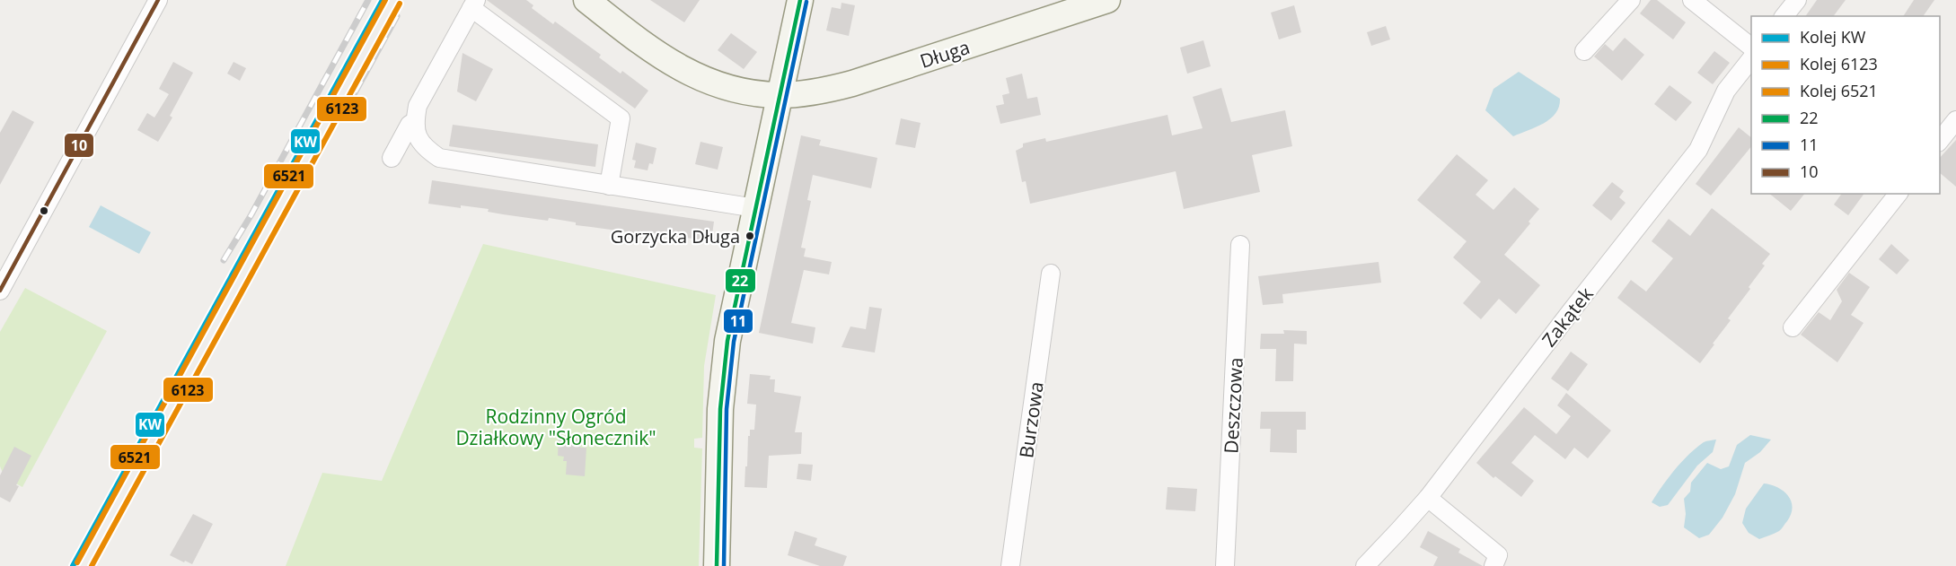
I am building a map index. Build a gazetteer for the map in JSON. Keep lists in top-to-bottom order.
{
  "streets": {
    "street": [
      "Długa",
      "Zakątek",
      "Deszczowa",
      "Burzowa"
    ]
  },
  "parks": ["Rodzinny Ogród Działkowy \"Słonecznik\""],
  "places": ["Gorzycka Długa"],
  "lines": [
    "rail line KW",
    "rail line 6521",
    "transit line 22",
    "transit line 10",
    "transit line 11",
    "rail line 6123"
  ],
  "legend": [
    "Kolej KW",
    "Kolej 6123",
    "Kolej 6521",
    "22",
    "11",
    "10"
  ]
}
